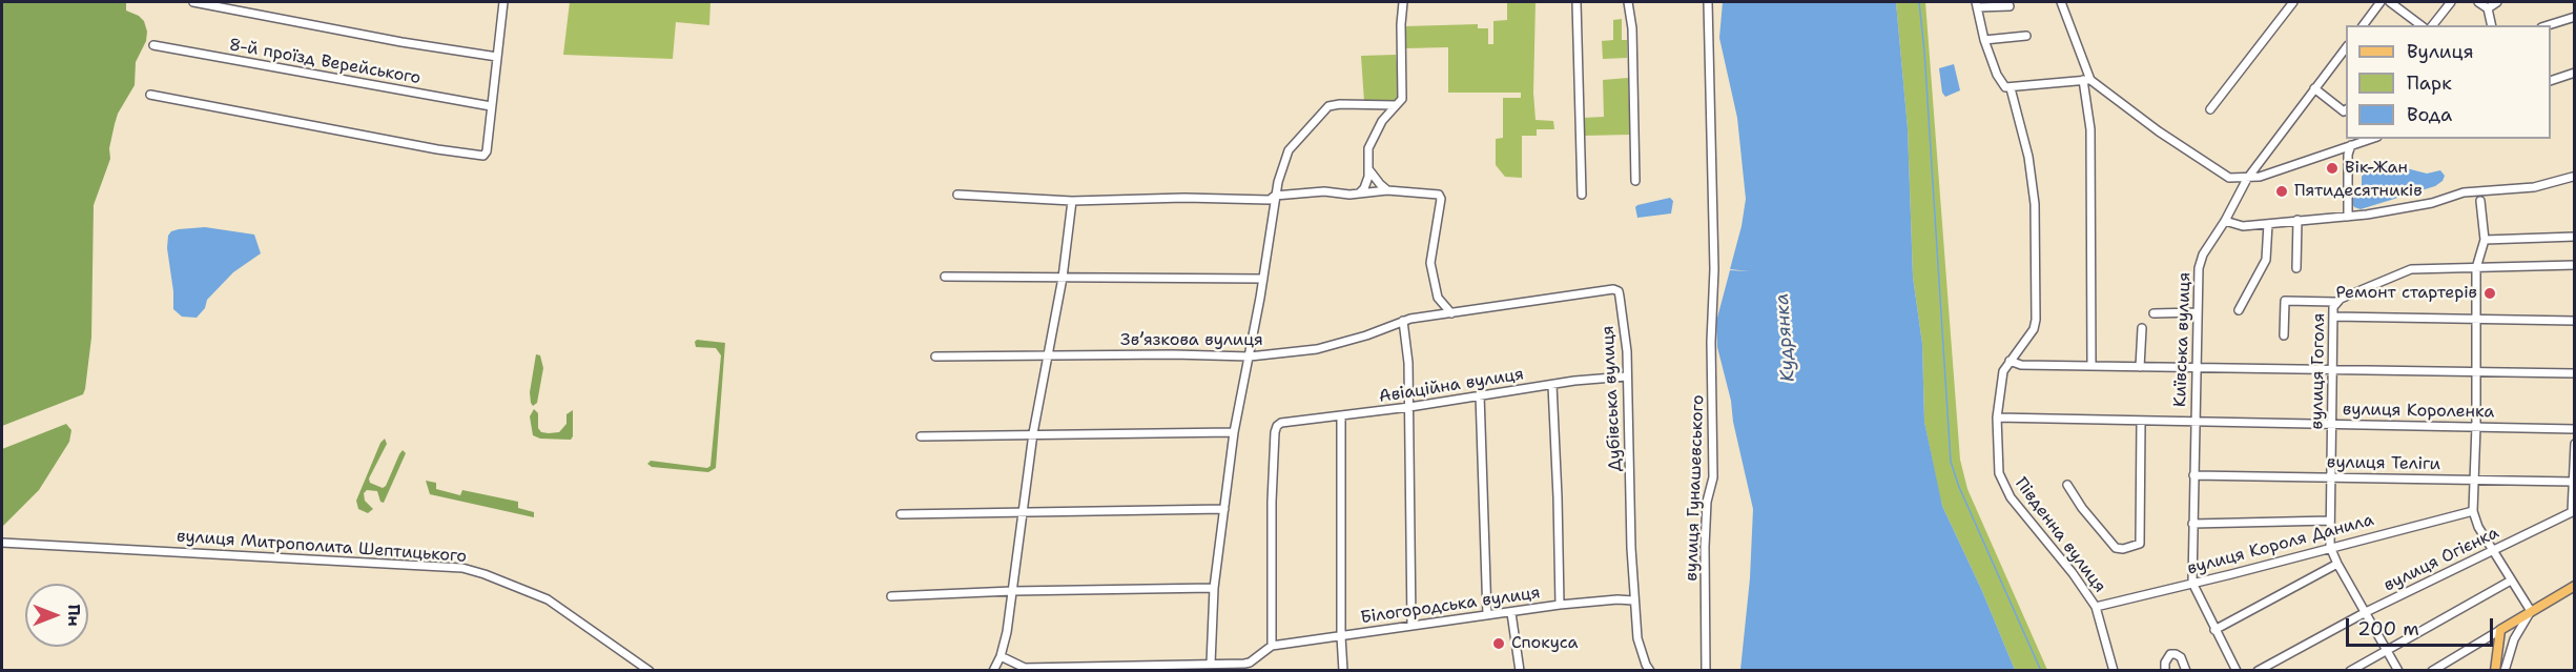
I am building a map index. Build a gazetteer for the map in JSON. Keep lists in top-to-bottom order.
{
  "streets": {
    "street": [
      "8-й проїзд Верейського",
      "Київська вулиця",
      "Звʼязкова вулиця",
      "вулиця Гоголя",
      "Авіаційна вулиця",
      "Дубівська вулиця",
      "вулиця Короленка",
      "вулиця Теліги",
      "вулиця Гунашевського",
      "Південна вулиця",
      "вулиця Короля Данила",
      "вулиця Митрополита Шептицького",
      "вулиця Огієнка",
      "Білогородська вулиця"
    ]
  },
  "crossings": [
    ["Київська вулиця", "вулиця Короленка"],
    ["Київська вулиця", "вулиця Теліги"],
    ["Київська вулиця", "вулиця Короля Данила"],
    ["Звʼязкова вулиця", "Дубівська вулиця"],
    ["вулиця Гоголя", "вулиця Короленка"],
    ["вулиця Гоголя", "вулиця Теліги"],
    ["вулиця Гоголя", "вулиця Короля Данила"],
    ["вулиця Гоголя", "вулиця Огієнка"],
    ["Авіаційна вулиця", "Дубівська вулиця"],
    ["Авіаційна вулиця", "Білогородська вулиця"],
    ["Дубівська вулиця", "Білогородська вулиця"],
    ["вулиця Короленка", "Південна вулиця"],
    ["Південна вулиця", "вулиця Короля Данила"]
  ],
  "water": ["Кудрянка"],
  "places": [
    "Вік-Жан",
    "Пятидесятників",
    "Ремонт стартерів",
    "Спокуса"
  ],
  "legend": ["Вулиця", "Парк", "Вода"],
  "scale_bar": "200 m",
  "north": "right"
}
